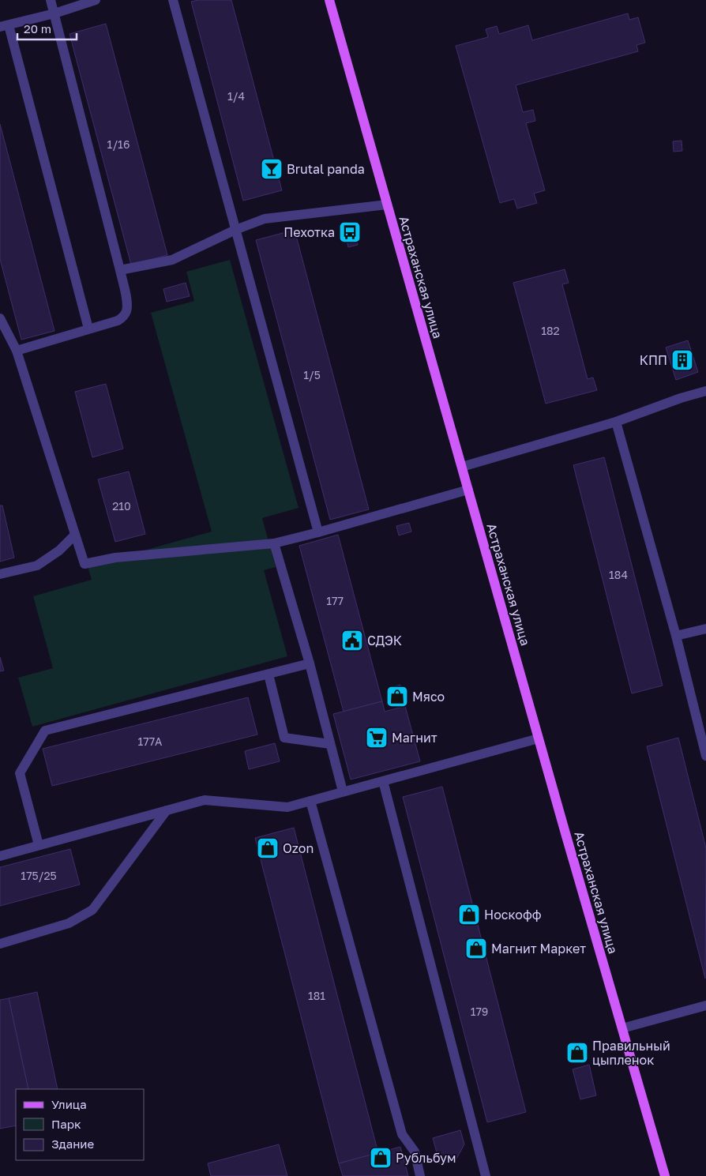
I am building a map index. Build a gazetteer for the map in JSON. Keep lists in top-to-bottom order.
{
  "streets": {
    "main road": ["Астраханская улица"]
  },
  "places": {
    "bar": ["Brutal panda"],
    "bus stop": ["Пехотка"],
    "building": ["КПП"],
    "public building": ["СДЭК"],
    "shop": [
      "Мясо",
      "Ozon",
      "Носкофф",
      "Магнит Маркет",
      "Правильный цыпленок",
      "Рубльбум"
    ],
    "supermarket": ["Магнит"]
  },
  "house_numbers": [
    "1/4",
    "1/16",
    "182",
    "1/5",
    "210",
    "184",
    "177",
    "177А",
    "175/25",
    "181",
    "179"
  ],
  "legend": ["Улица", "Парк", "Здание"],
  "scale_bar": "20 m"
}
